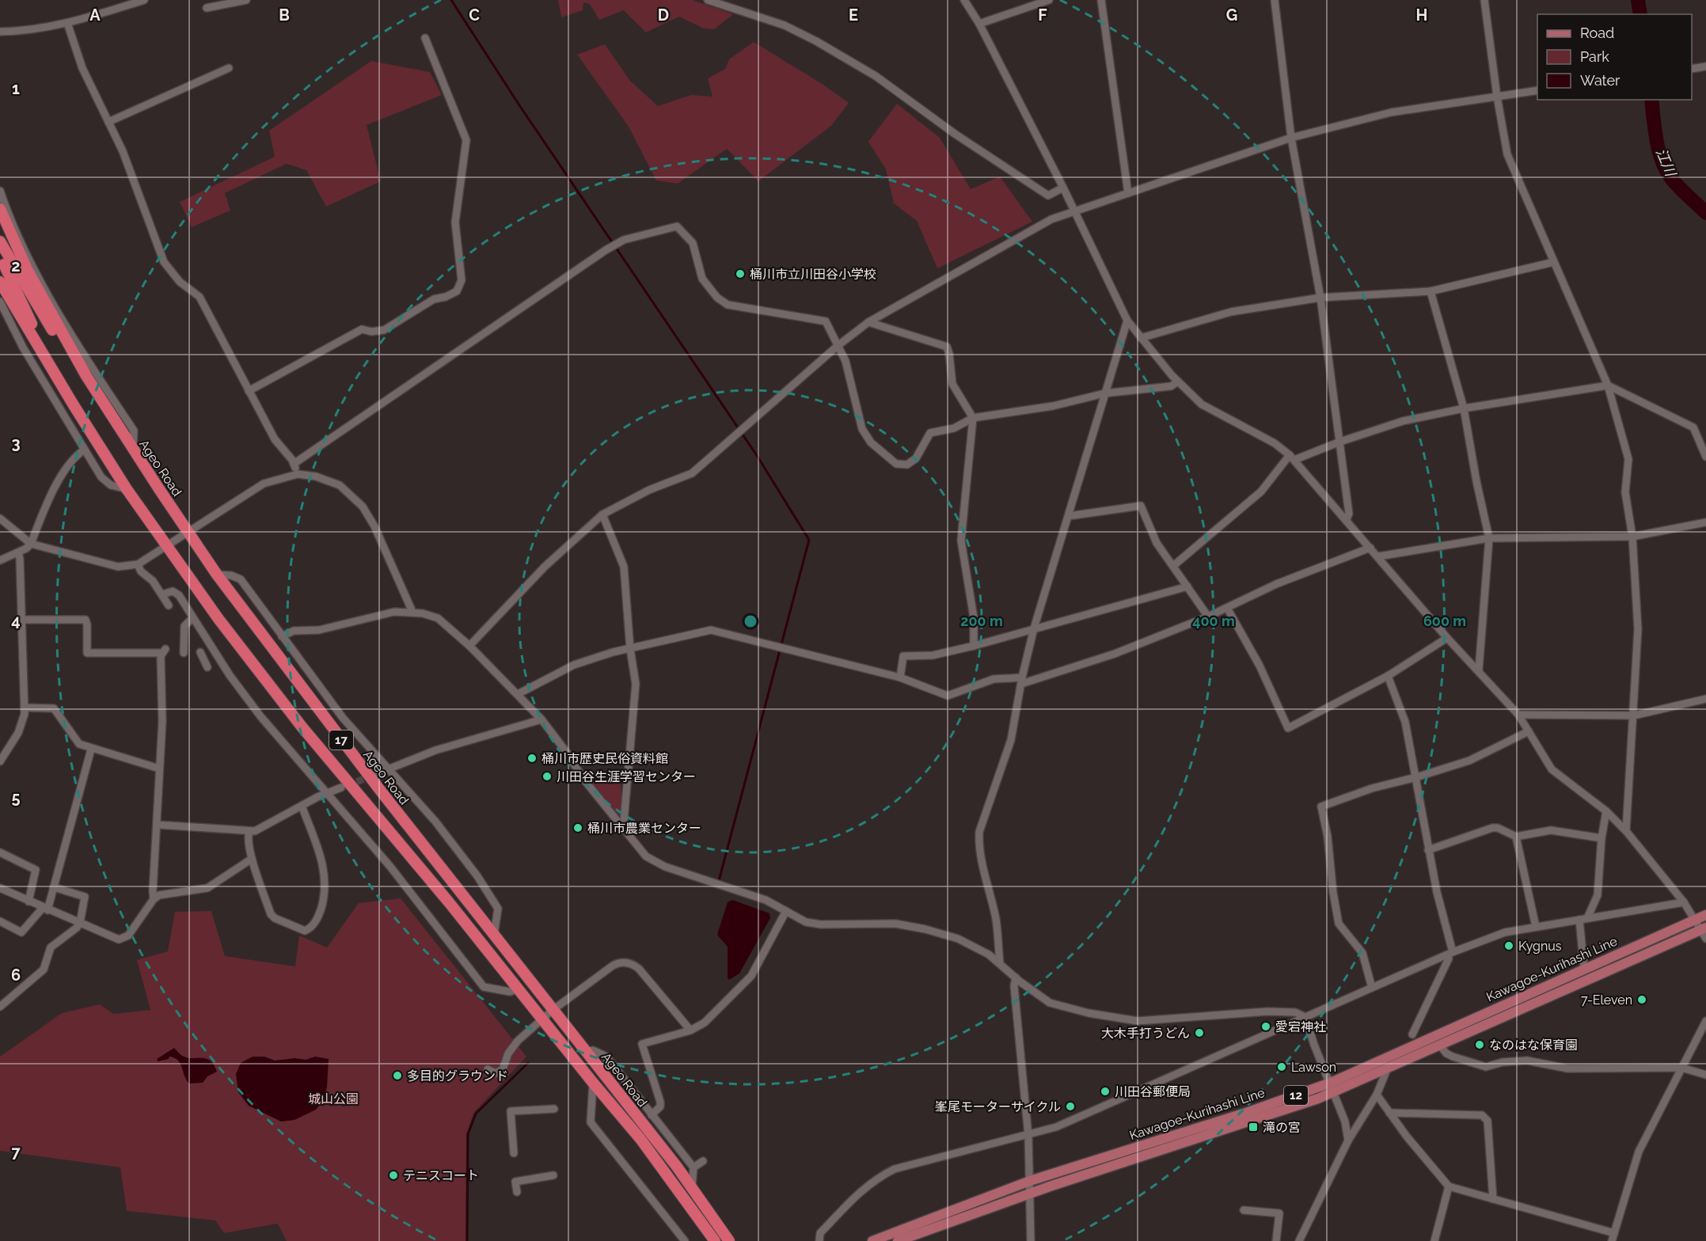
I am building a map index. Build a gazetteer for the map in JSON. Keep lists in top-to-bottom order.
{
  "streets": {
    "highway": ["Ageo Road", "17"],
    "main road": ["Kawagoe-Kurihashi Line", "12"]
  },
  "water": ["江川"],
  "parks": ["城山公園"],
  "places": {
    "other": [
      "桶川市立川田谷小学校",
      "桶川市歴史民俗資料館",
      "川田谷生涯学習センター",
      "桶川市農業センター",
      "Kygnus",
      "7-Eleven",
      "愛宕神社",
      "大木手打うどん",
      "なのはな保育園",
      "Lawson",
      "多目的グラウンド",
      "川田谷郵便局",
      "峯尾モーターサイクル",
      "テニスコート"
    ],
    "transit": ["滝の宮"]
  },
  "legend": ["Road", "Park", "Water"],
  "grid": {
    "columns": [
      "A",
      "B",
      "C",
      "D",
      "E",
      "F",
      "G",
      "H"
    ],
    "rows": [
      "1",
      "2",
      "3",
      "4",
      "5",
      "6",
      "7"
    ]
  },
  "rings": ["200 m", "400 m", "600 m"]
}
